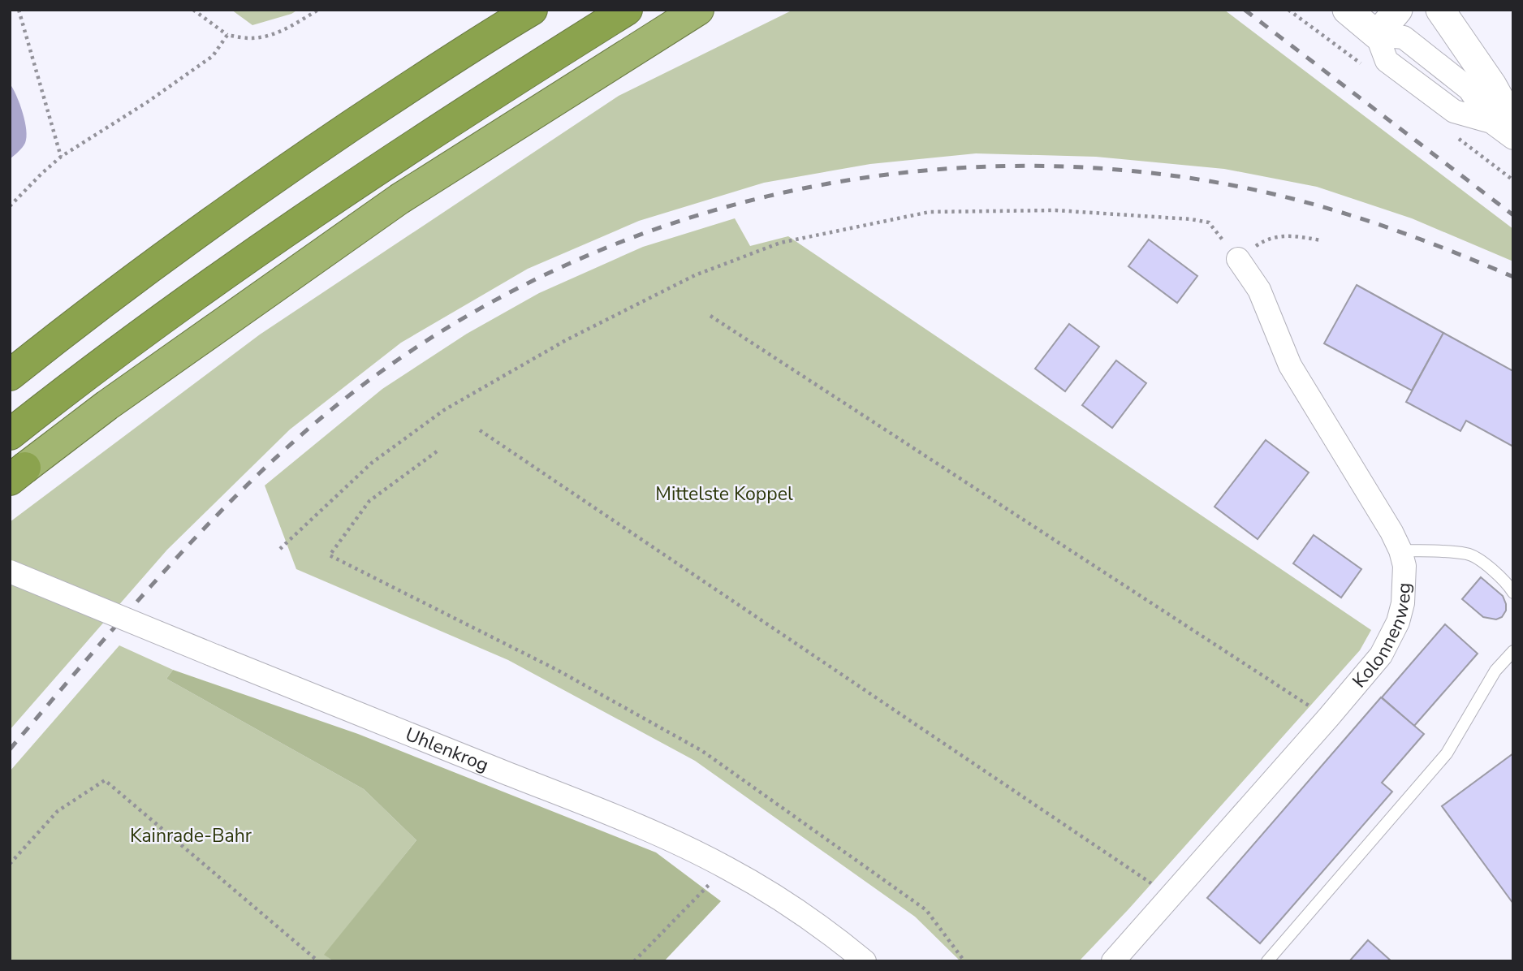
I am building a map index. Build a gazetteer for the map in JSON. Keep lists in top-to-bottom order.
{
  "streets": {
    "street": ["Kolonnenweg", "Uhlenkrog"]
  },
  "parks": ["Mittelste Koppel", "Kainrade-Bahr"]
}
